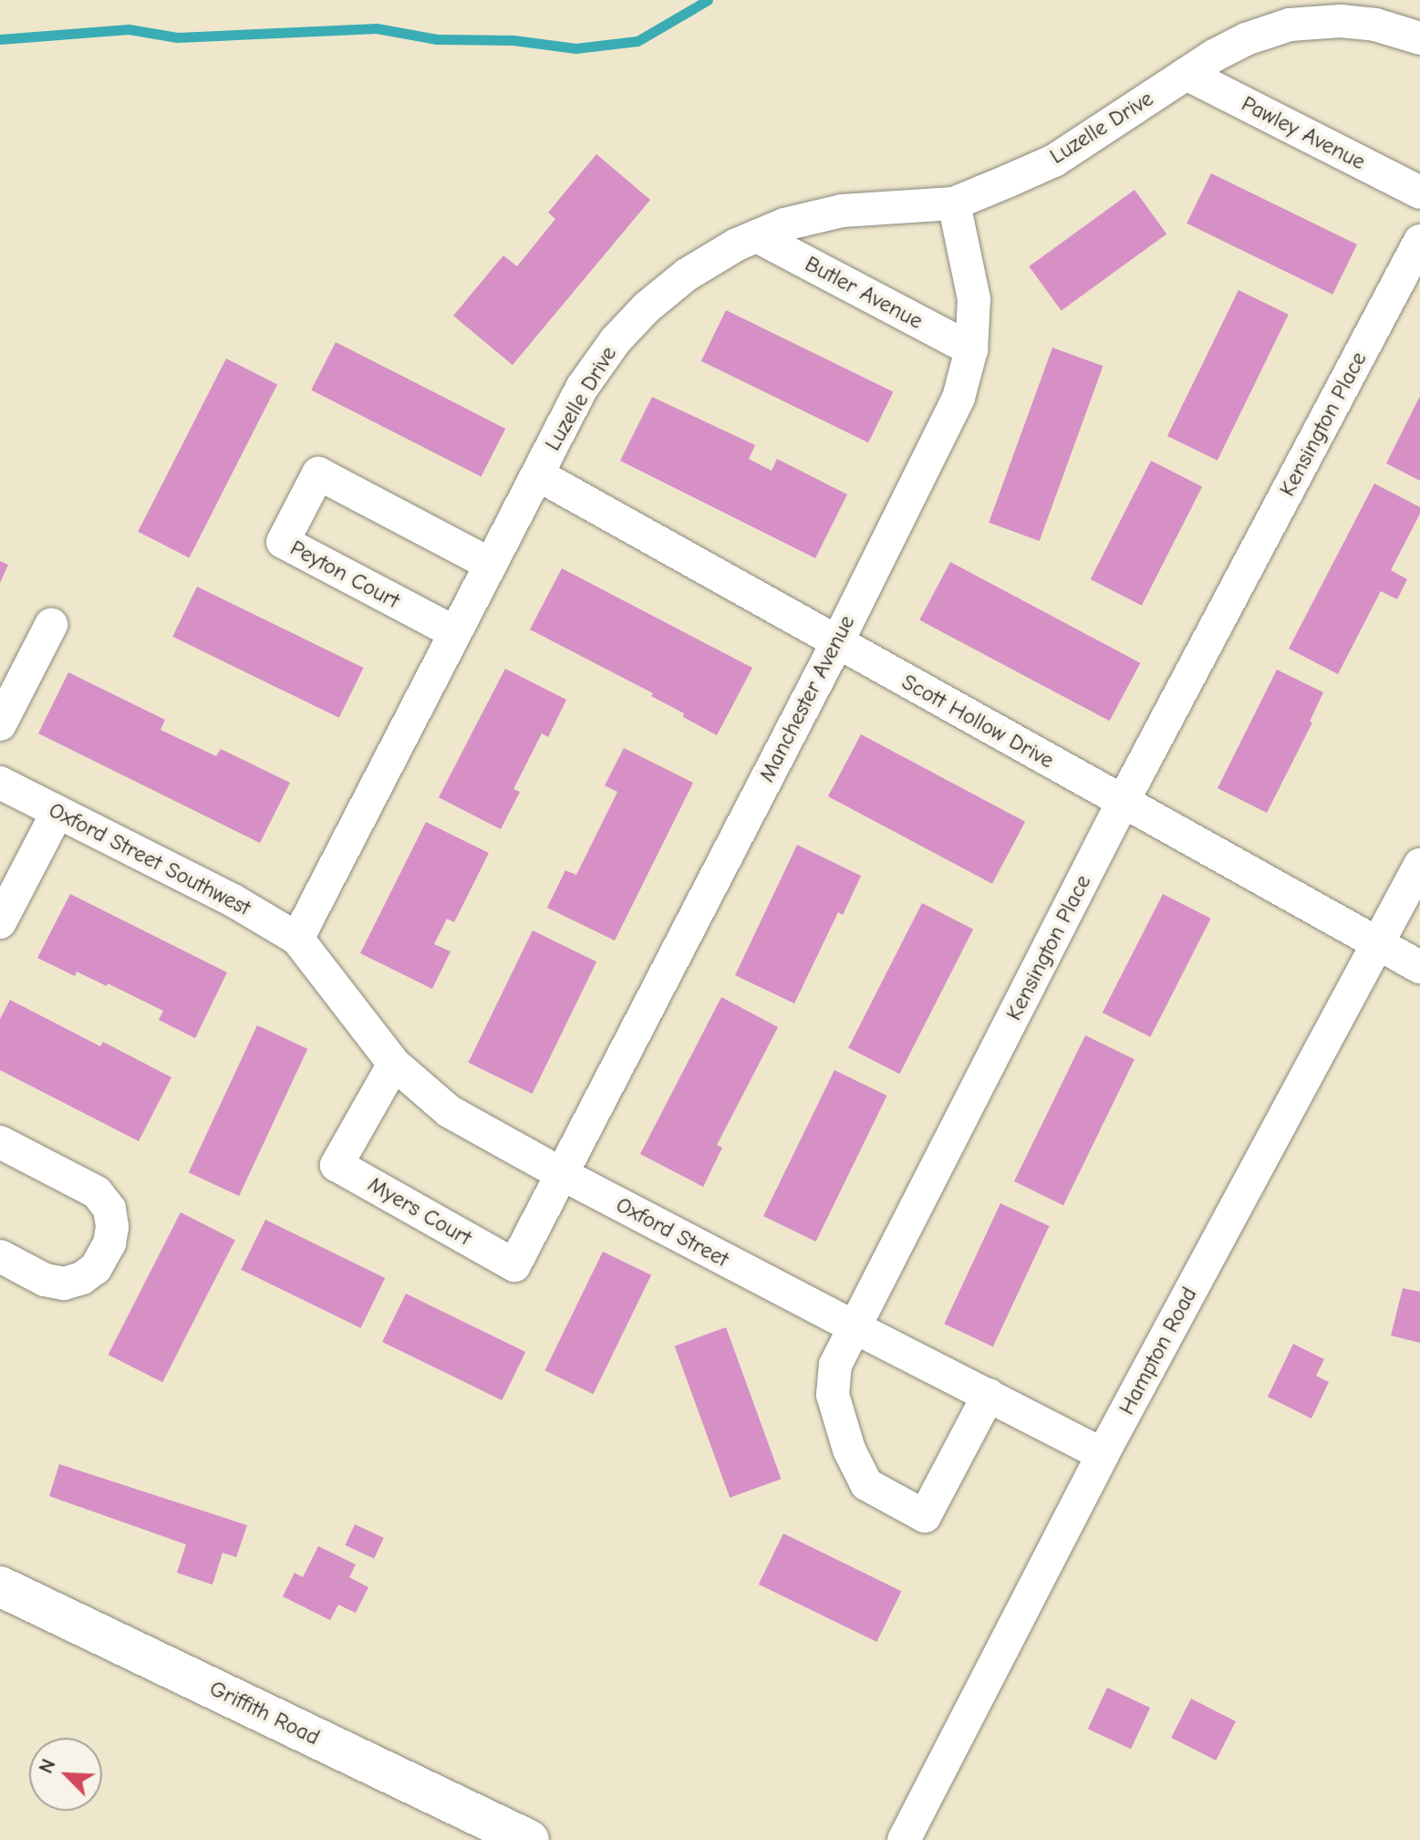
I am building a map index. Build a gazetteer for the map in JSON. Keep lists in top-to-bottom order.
{
  "streets": {
    "street": [
      "Luzelle Drive",
      "Pawley Avenue",
      "Butler Avenue",
      "Kensington Place",
      "Peyton Court",
      "Manchester Avenue",
      "Scott Hollow Drive",
      "Oxford Street Southwest",
      "Myers Court",
      "Oxford Street",
      "Hampton Road",
      "Griffith Road"
    ]
  },
  "crossings": [
    ["Luzelle Drive", "Pawley Avenue"],
    ["Luzelle Drive", "Butler Avenue"],
    ["Luzelle Drive", "Peyton Court"],
    ["Luzelle Drive", "Manchester Avenue"],
    ["Luzelle Drive", "Scott Hollow Drive"],
    ["Luzelle Drive", "Oxford Street Southwest"],
    ["Luzelle Drive", "Oxford Street"],
    ["Butler Avenue", "Manchester Avenue"],
    ["Kensington Place", "Scott Hollow Drive"],
    ["Kensington Place", "Oxford Street"],
    ["Manchester Avenue", "Scott Hollow Drive"],
    ["Manchester Avenue", "Myers Court"],
    ["Manchester Avenue", "Oxford Street"],
    ["Scott Hollow Drive", "Hampton Road"],
    ["Oxford Street Southwest", "Oxford Street"],
    ["Myers Court", "Oxford Street"],
    ["Oxford Street", "Hampton Road"]
  ],
  "north": "top left"
}
